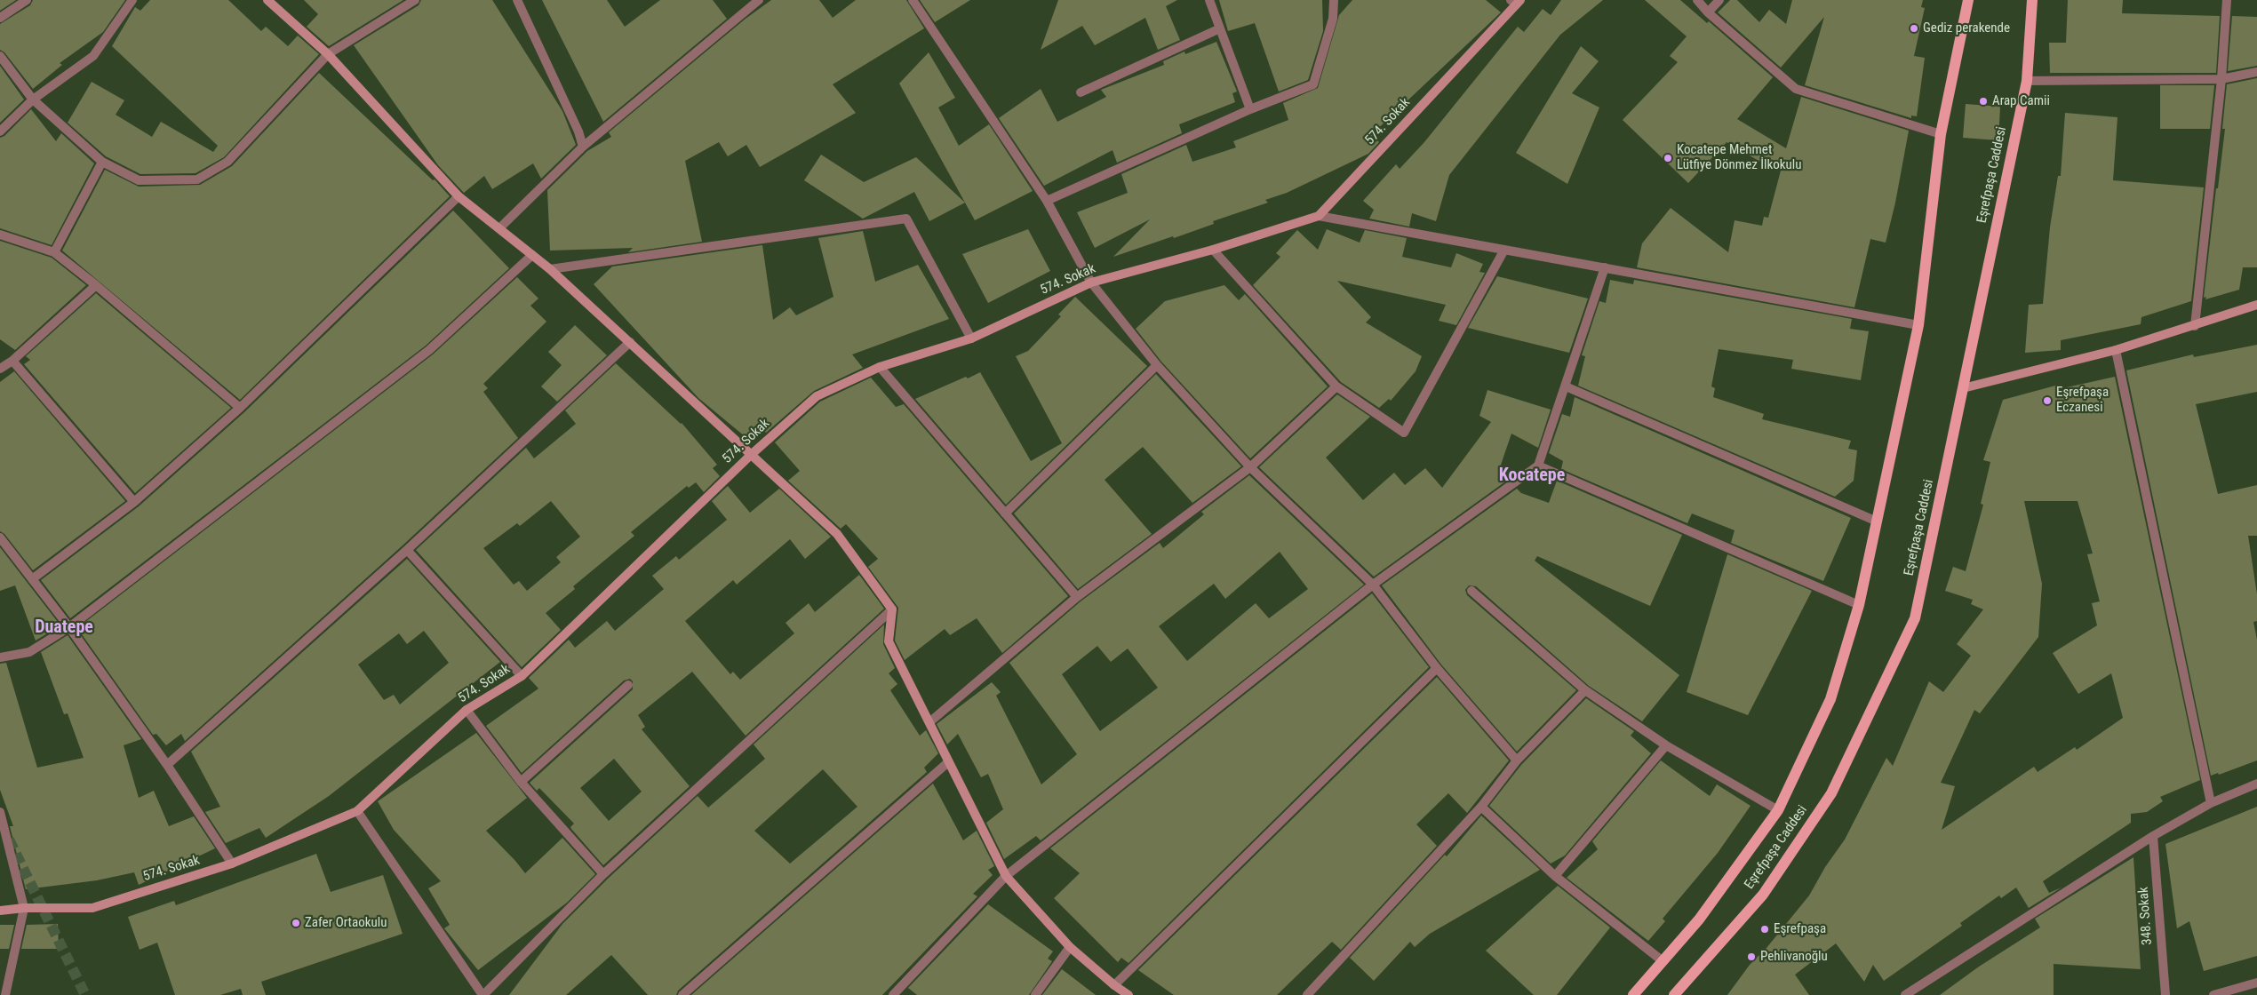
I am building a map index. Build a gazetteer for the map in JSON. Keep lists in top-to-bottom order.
{
  "streets": {
    "main road": ["Eşrefpaşa Caddesi"],
    "street": ["574. Sokak", "348. Sokak"]
  },
  "districts": ["Kocatepe", "Duatepe"],
  "places": [
    "Gediz perakende",
    "Arap Camii",
    "Kocatepe Mehmet Lütfiye Dönmez İlkokulu",
    "Eşrefpaşa Eczanesi",
    "Zafer Ortaokulu",
    "Eşrefpaşa",
    "Pehlivanoğlu"
  ]
}
